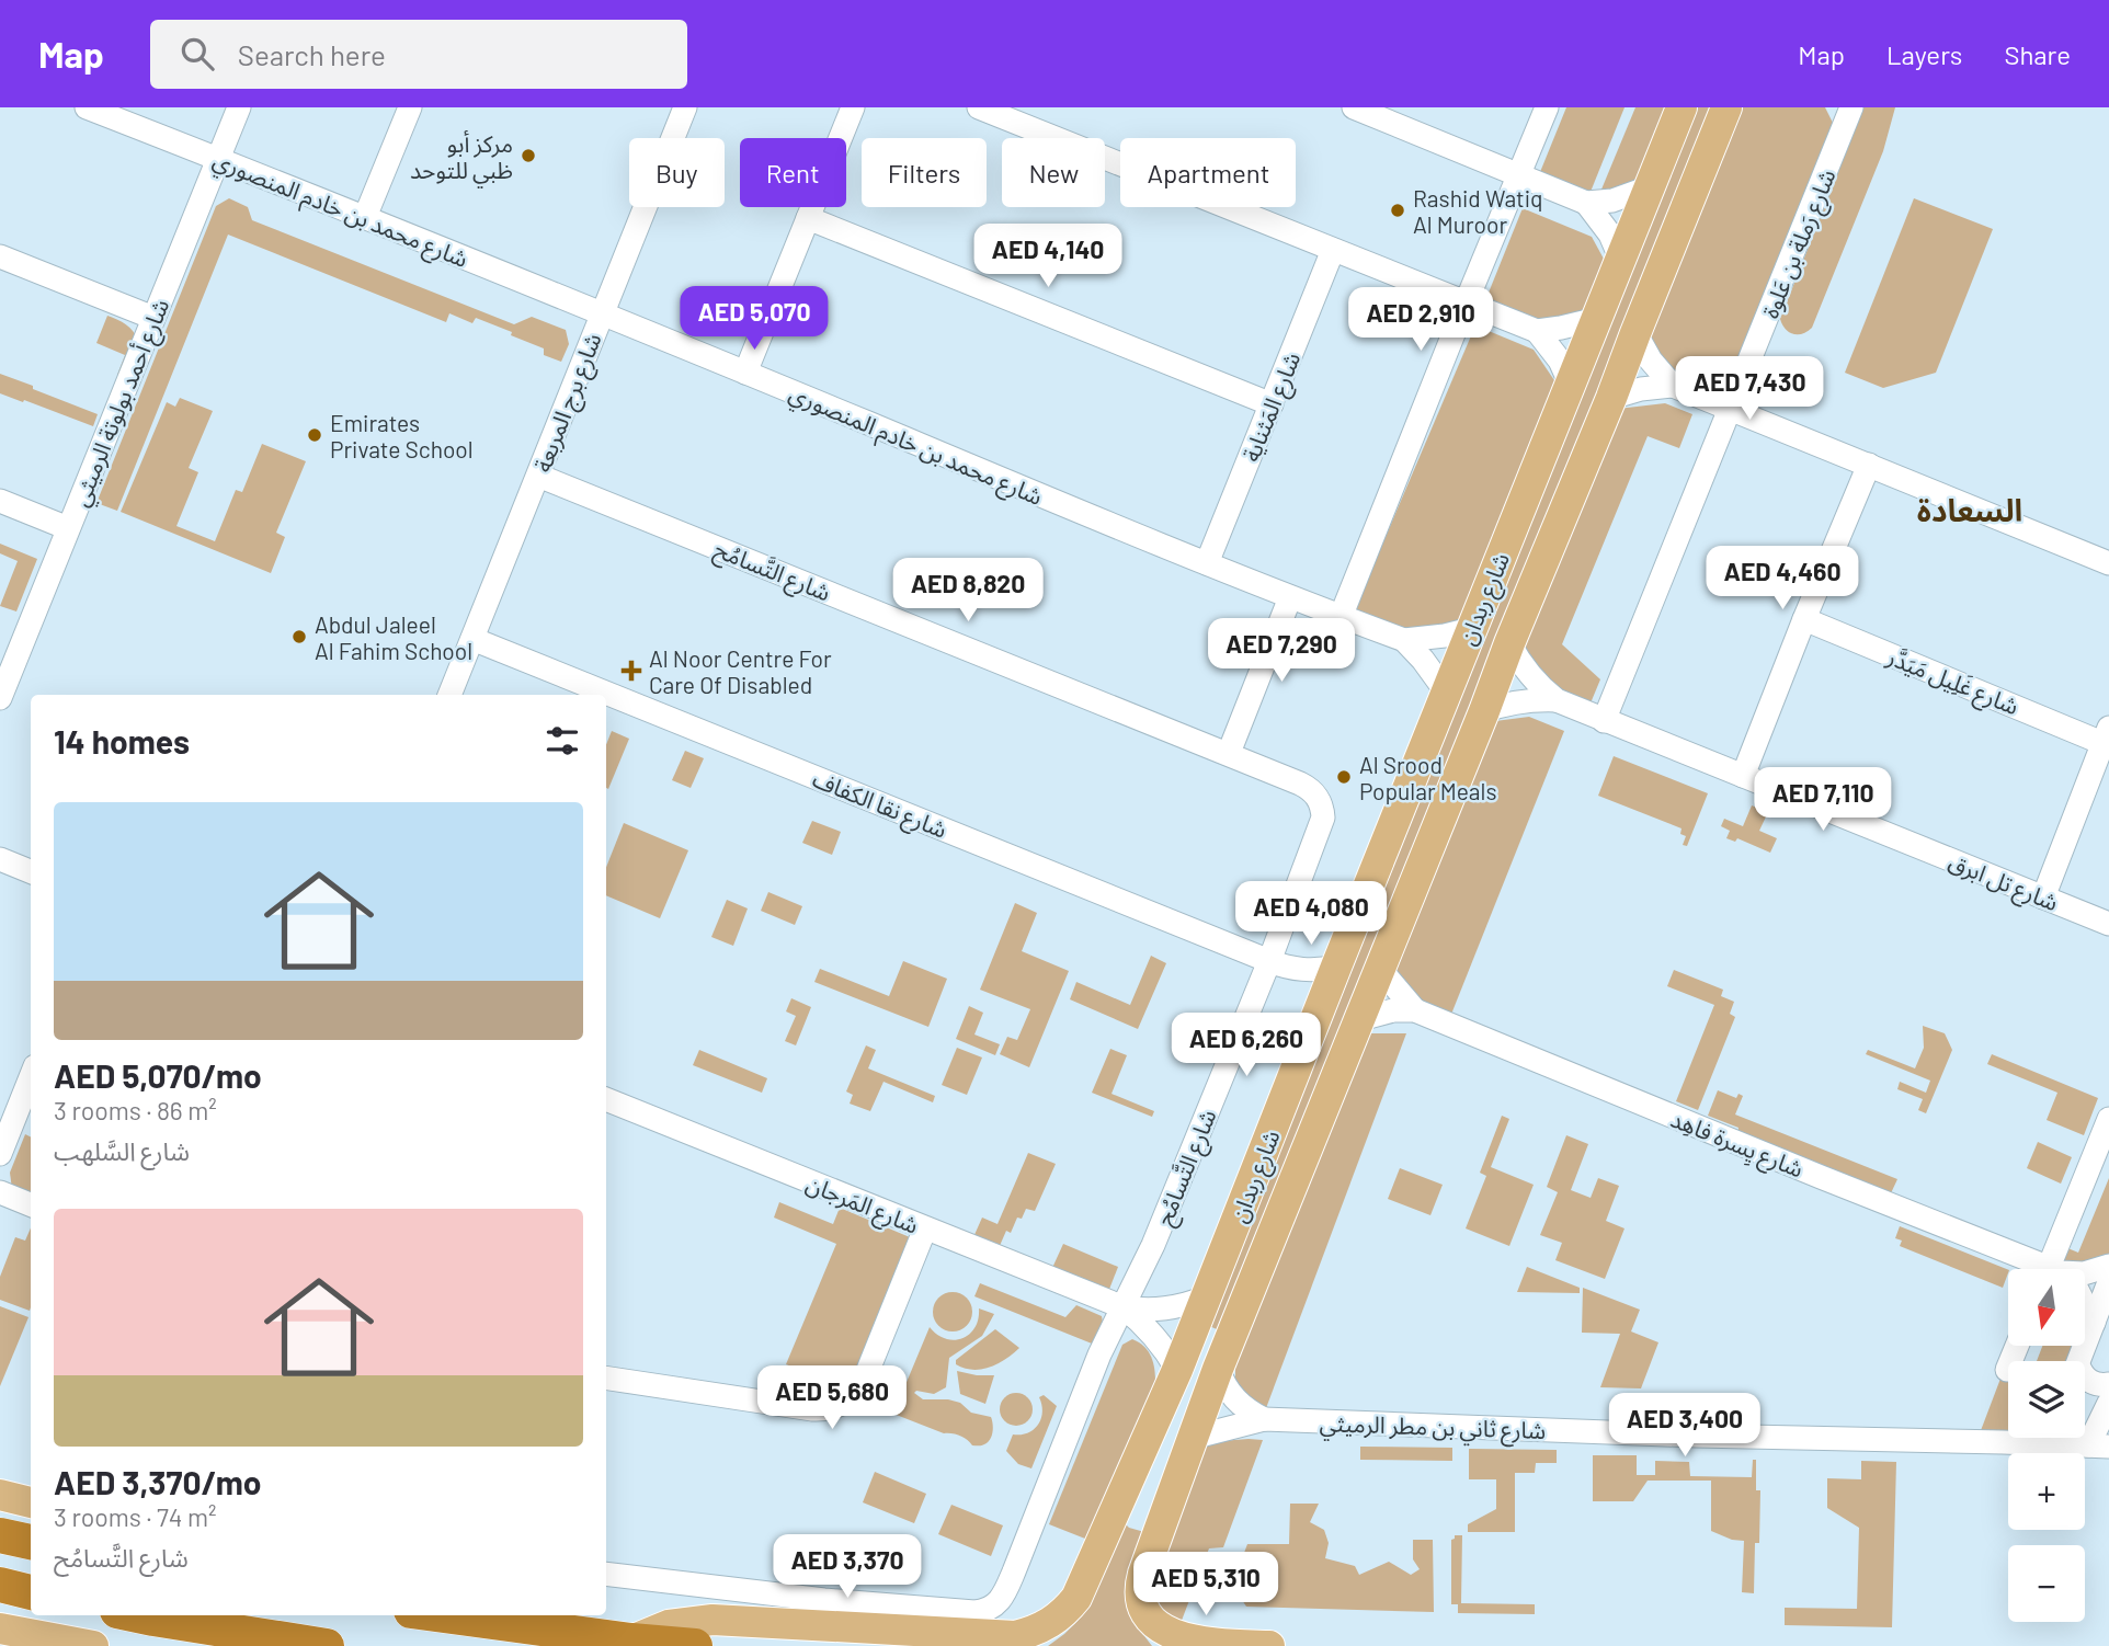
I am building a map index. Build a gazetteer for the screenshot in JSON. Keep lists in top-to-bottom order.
{
  "streets": {
    "main road": ["شارع ربدان"],
    "street": [
      "شارع محمد بن خادم المنصوري",
      "شارع رَملة بن عَلوة",
      "شارع أحمد بولوتة الرميثي",
      "شارع برج المربعة",
      "شارع المَثناية",
      "شارع التَّسامُح",
      "شارع غَلِيل مَيَدَّر",
      "شارع نقا الكفاف",
      "شارع تل ابرق",
      "شارع يِسرة فاهِد",
      "شارع المَرجان",
      "شارع ثاني بن مطر الرميثي"
    ]
  },
  "crossings": [
    ["شارع محمد بن خادم المنصوري", "شارع أحمد بولوتة الرميثي"],
    ["شارع محمد بن خادم المنصوري", "شارع برج المربعة"],
    ["شارع محمد بن خادم المنصوري", "شارع المَثناية"],
    ["شارع محمد بن خادم المنصوري", "شارع ربدان"],
    ["شارع رَملة بن عَلوة", "شارع تل ابرق"],
    ["شارع برج المربعة", "شارع التَّسامُح"],
    ["شارع برج المربعة", "شارع نقا الكفاف"],
    ["شارع التَّسامُح", "شارع نقا الكفاف"],
    ["شارع التَّسامُح", "شارع المَرجان"],
    ["شارع ربدان", "شارع نقا الكفاف"],
    ["شارع ربدان", "شارع تل ابرق"],
    ["شارع ربدان", "شارع يِسرة فاهِد"],
    ["شارع ربدان", "شارع المَرجان"],
    ["شارع ربدان", "شارع ثاني بن مطر الرميثي"]
  ],
  "districts": ["السعادة"],
  "places": {
    "other": [
      "مركز أبو ظبي للتوحد",
      "Rashid Watiq Al Muroor",
      "Emirates Private School",
      "Abdul Jaleel Al Fahim School",
      "Al Srood Popular Meals"
    ],
    "health": ["Al Noor Centre For Care Of Disabled"]
  },
  "north": "bottom",
  "page": {
    "header": "Map",
    "search": "Search here",
    "nav": ["Map", "Layers", "Share"],
    "chip": [
      "Buy",
      "Rent",
      "Filters",
      "New",
      "Apartment"
    ],
    "price": [
      "AED 4,140",
      "AED 5,070",
      "AED 2,910",
      "AED 7,430",
      "AED 4,460",
      "AED 8,820",
      "AED 7,290",
      "AED 7,110",
      "AED 4,080",
      "AED 6,260",
      "AED 5,680",
      "AED 3,400",
      "AED 3,370",
      "AED 5,310"
    ],
    "heading": "14 homes",
    "list": [
      {
        "name": "AED 5,070/mo",
        "note": "3 rooms · 86 m² · شارع السَّلهب"
      },
      {
        "name": "AED 3,370/mo",
        "note": "3 rooms · 74 m² · شارع التَّسامُح"
      }
    ],
    "map_buttons": ["+", "−"]
  }
}
